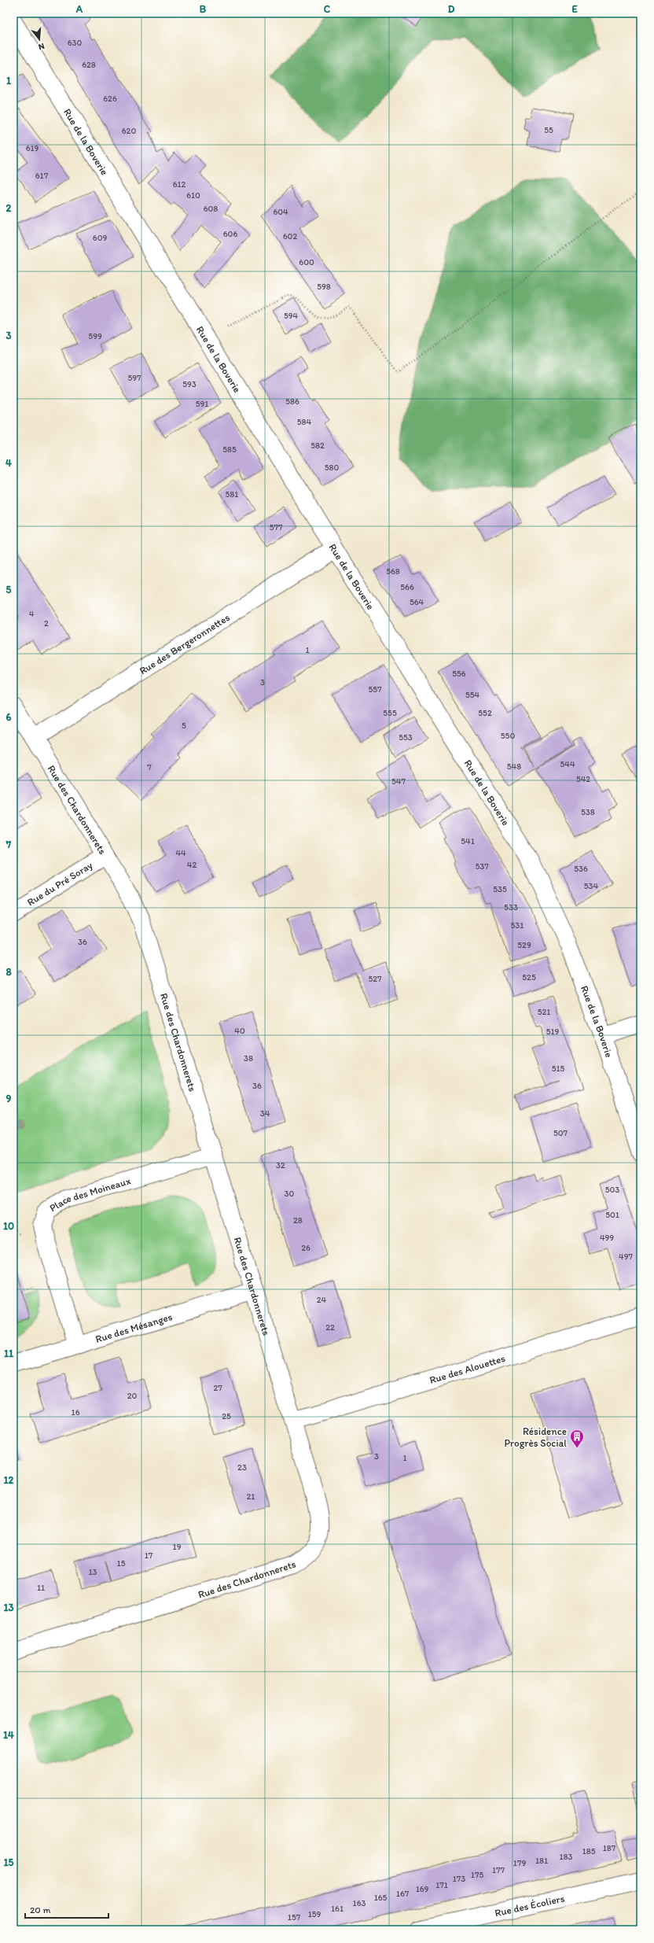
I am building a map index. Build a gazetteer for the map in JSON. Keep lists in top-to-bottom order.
{
  "streets": {
    "street": [
      "Rue de la Boverie",
      "Rue des Bergeronnettes",
      "Rue des Chardonnerets",
      "Rue du Pré Soray",
      "Place des Moineaux",
      "Rue des Mésanges",
      "Rue des Alouettes",
      "Rue des Écoliers"
    ]
  },
  "crossings": [
    ["Rue de la Boverie", "Rue des Bergeronnettes"],
    ["Rue des Bergeronnettes", "Rue des Chardonnerets"],
    ["Rue des Chardonnerets", "Rue du Pré Soray"],
    ["Rue des Chardonnerets", "Place des Moineaux"],
    ["Rue des Chardonnerets", "Rue des Mésanges"],
    ["Rue des Chardonnerets", "Rue des Alouettes"],
    ["Place des Moineaux", "Rue des Mésanges"]
  ],
  "places": {
    "building": ["Résidence Progrès Social"]
  },
  "house_numbers": [
    "630",
    "628",
    "626",
    "55",
    "620",
    "619",
    "617",
    "612",
    "610",
    "608",
    "604",
    "606",
    "602",
    "609",
    "600",
    "598",
    "594",
    "599",
    "597",
    "593",
    "586",
    "591",
    "584",
    "582",
    "585",
    "580",
    "581",
    "577",
    "568",
    "566",
    "564",
    "4",
    "2",
    "1",
    "556",
    "3",
    "557",
    "554",
    "555",
    "552",
    "5",
    "550",
    "553",
    "544",
    "548",
    "7",
    "542",
    "547",
    "538",
    "541",
    "44",
    "42",
    "537",
    "536",
    "534",
    "535",
    "533",
    "531",
    "36",
    "529",
    "525",
    "527",
    "521",
    "40",
    "519",
    "38",
    "515",
    "36",
    "34",
    "507",
    "32",
    "503",
    "30",
    "501",
    "28",
    "499",
    "26",
    "497",
    "24",
    "22",
    "27",
    "20",
    "16",
    "25",
    "3",
    "1",
    "23",
    "21",
    "19",
    "17",
    "15",
    "13",
    "11",
    "187",
    "185",
    "183",
    "181",
    "179",
    "177",
    "175",
    "173",
    "171",
    "169",
    "167",
    "165",
    "163",
    "161",
    "159",
    "157"
  ],
  "scale_bar": "20 m",
  "north": "bottom",
  "grid": {
    "columns": [
      "A",
      "B",
      "C",
      "D",
      "E"
    ],
    "rows": [
      "1",
      "2",
      "3",
      "4",
      "5",
      "6",
      "7",
      "8",
      "9",
      "10",
      "11",
      "12",
      "13",
      "14",
      "15"
    ]
  }
}
